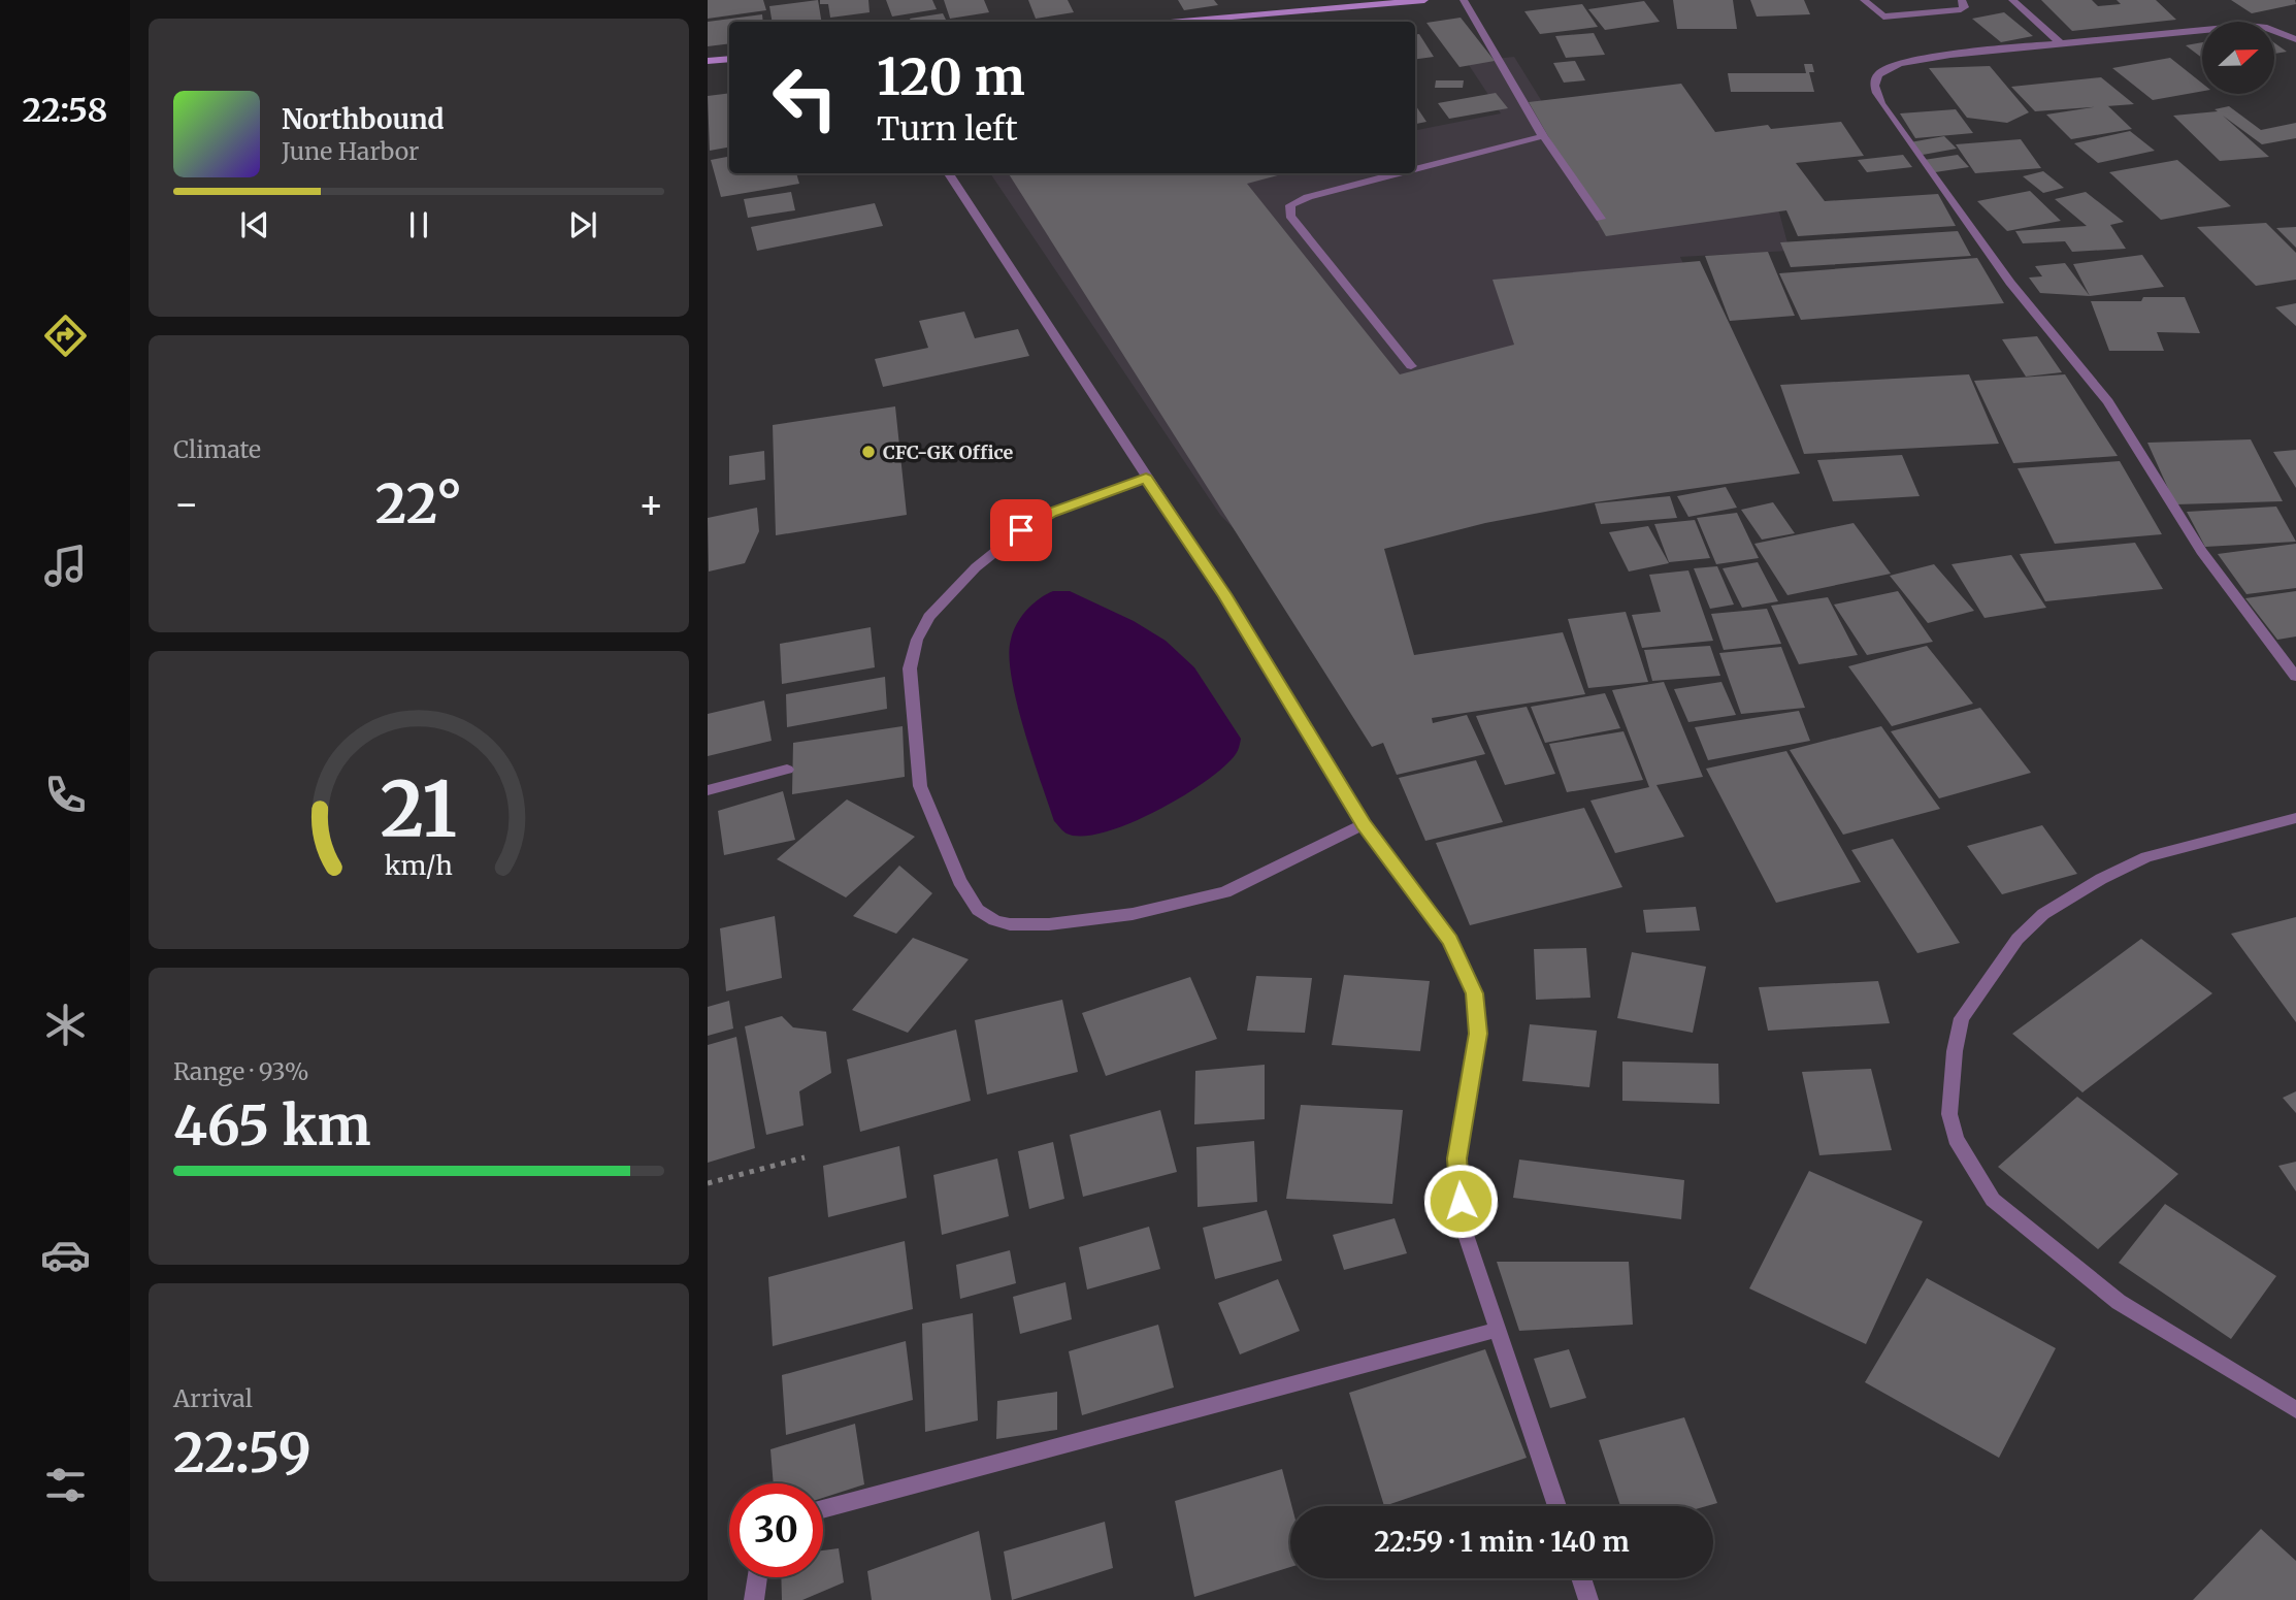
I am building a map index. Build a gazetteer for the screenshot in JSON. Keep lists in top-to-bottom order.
{
  "places": ["CFC-GK Office"],
  "north": "right",
  "page": {
    "tabs": "22:58",
    "turn": ["120 m", "Turn left"],
    "song": ["Northbound", "June Harbor"],
    "tile": [
      "Climate",
      ["Range · 93%", "465 km"],
      ["Arrival", "22:59"]
    ],
    "heat": ["−", "22°", "+"],
    "limit": "30",
    "trip": "22:59 · 1 min · 140 m",
    "gauge": ["21", "km/h"]
  }
}
